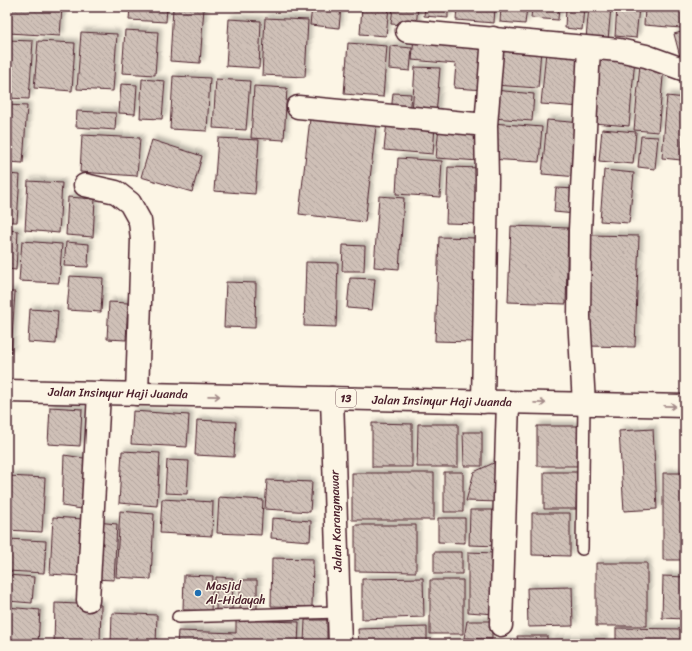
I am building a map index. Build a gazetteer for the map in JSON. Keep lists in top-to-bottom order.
{
  "streets": {
    "main road": ["Jalan Insinyur Haji Juanda", "13", "Jalan Karangmawar"]
  },
  "crossings": [
    ["Jalan Insinyur Haji Juanda", "Jalan Karangmawar"]
  ],
  "one_way": ["Jalan Insinyur Haji Juanda"],
  "places": ["Masjid Al-Hidayah"]
}
